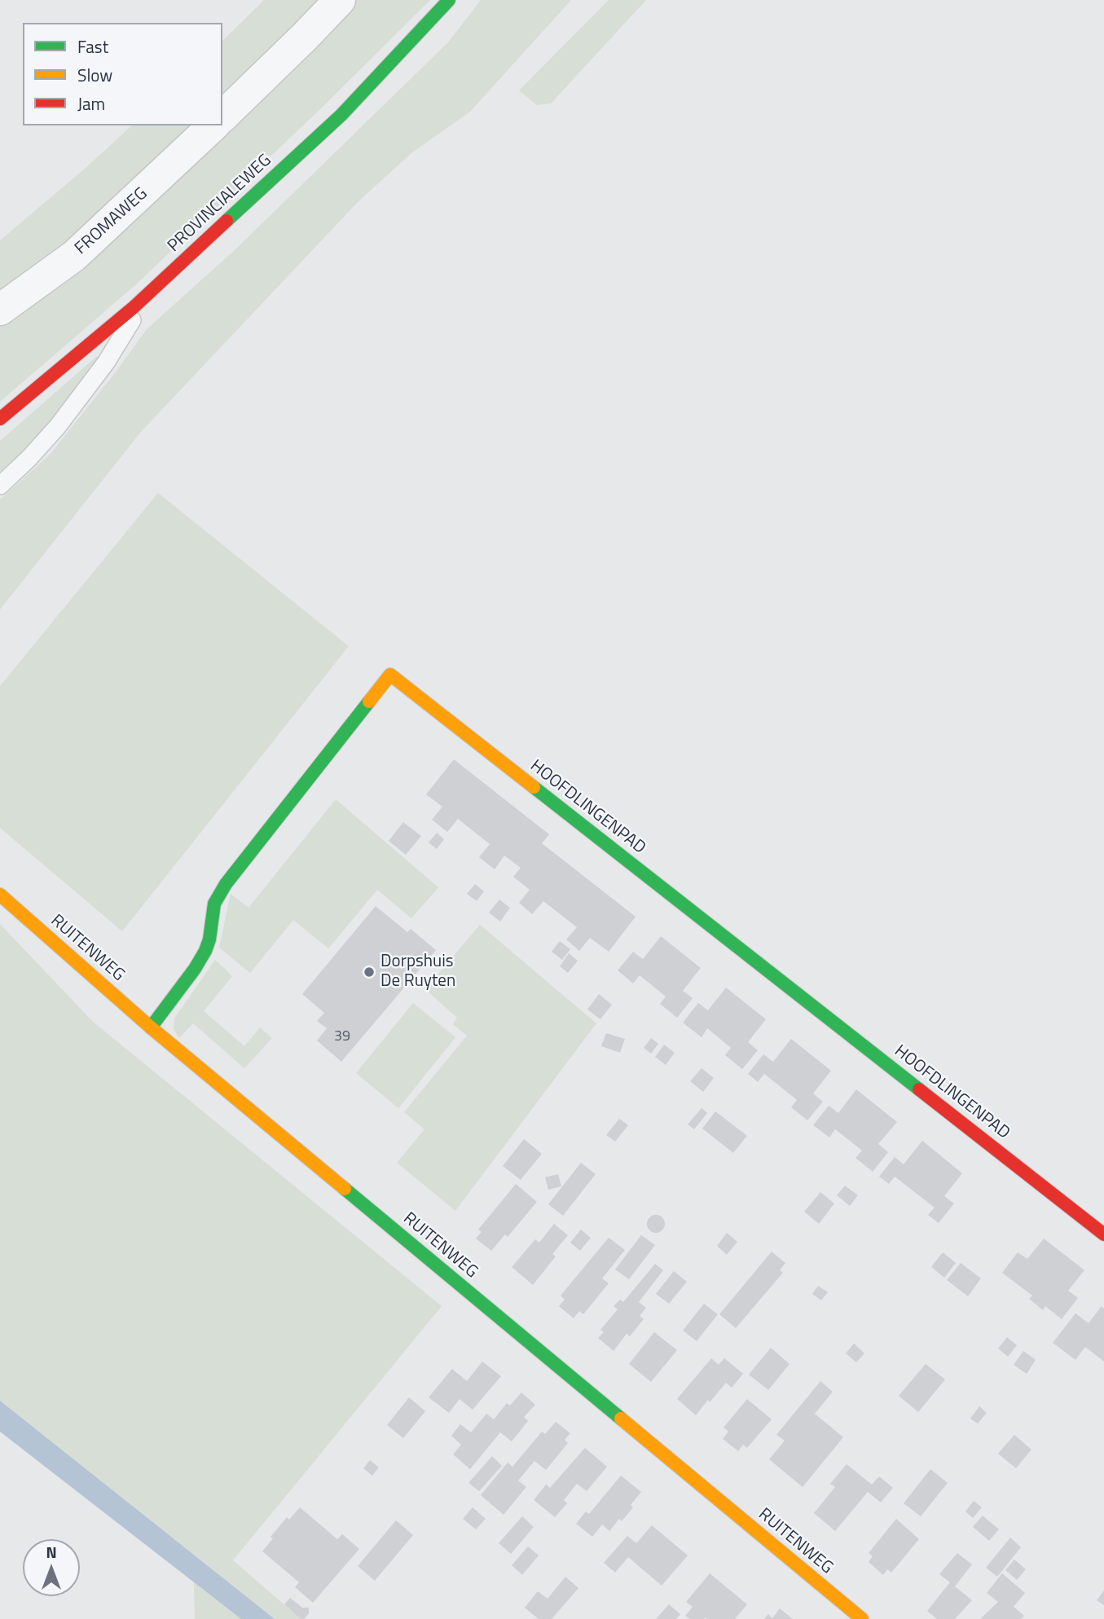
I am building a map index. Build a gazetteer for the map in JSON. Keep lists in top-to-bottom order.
{
  "streets": {
    "main road": ["PROVINCIALEWEG", "HOOFDLINGENPAD", "RUITENWEG"],
    "street": ["FROMAWEG"]
  },
  "crossings": [
    ["HOOFDLINGENPAD", "RUITENWEG"]
  ],
  "places": ["Dorpshuis De Ruyten"],
  "house_numbers": ["39"],
  "legend": ["Fast", "Slow", "Jam"],
  "north": "top"
}
